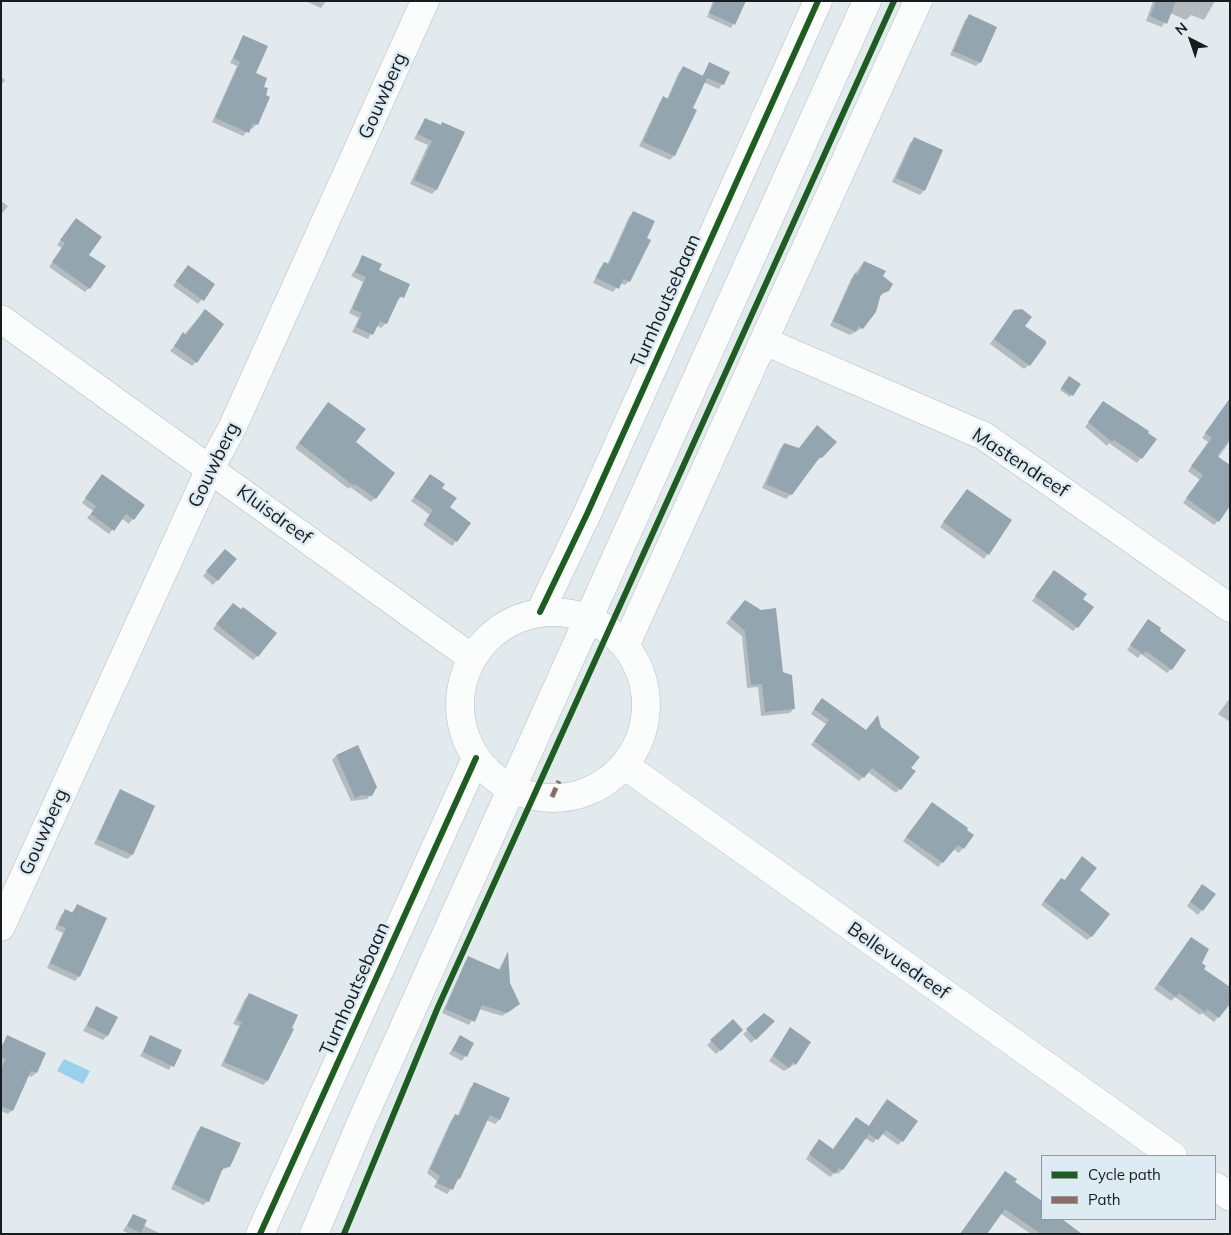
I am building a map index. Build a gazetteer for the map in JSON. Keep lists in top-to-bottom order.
{
  "streets": {
    "street": [
      "Gouwberg",
      "Turnhoutsebaan",
      "Mastendreef",
      "Kluisdreef",
      "Bellevuedreef"
    ]
  },
  "crossings": [
    ["Gouwberg", "Kluisdreef"]
  ],
  "legend": ["Cycle path", "Path"],
  "north": "top left"
}
